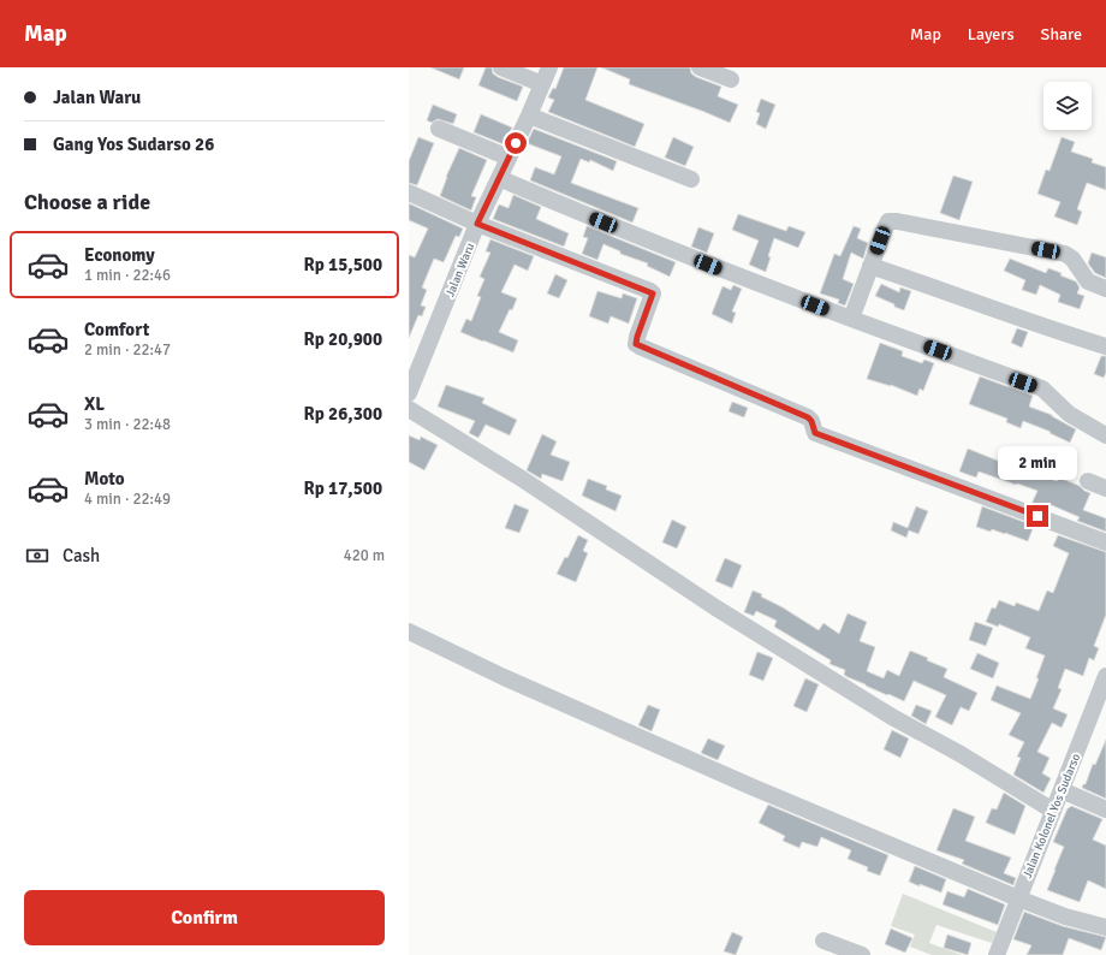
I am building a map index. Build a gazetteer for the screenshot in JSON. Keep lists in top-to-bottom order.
{
  "streets": {
    "street": ["Jalan Waru", "Jalan Kolonel Yos Sudarso"]
  },
  "page": {
    "header": "Map",
    "nav": ["Map", "Layers", "Share"],
    "banner": ["Jalan Waru", "Gang Yos Sudarso 26"],
    "heading": "Choose a ride",
    "list": [
      {
        "name": "Economy",
        "note": "1 min · 22:46",
        "value": "Rp 15,500"
      },
      {
        "name": "Comfort",
        "note": "2 min · 22:47",
        "value": "Rp 20,900"
      },
      {
        "name": "XL",
        "note": "3 min · 22:48",
        "value": "Rp 26,300"
      },
      {
        "name": "Moto",
        "note": "4 min · 22:49",
        "value": "Rp 17,500"
      }
    ],
    "bubble": "2 min",
    "pay": ["Cash", "420 m"],
    "buttons": "Confirm"
  }
}
